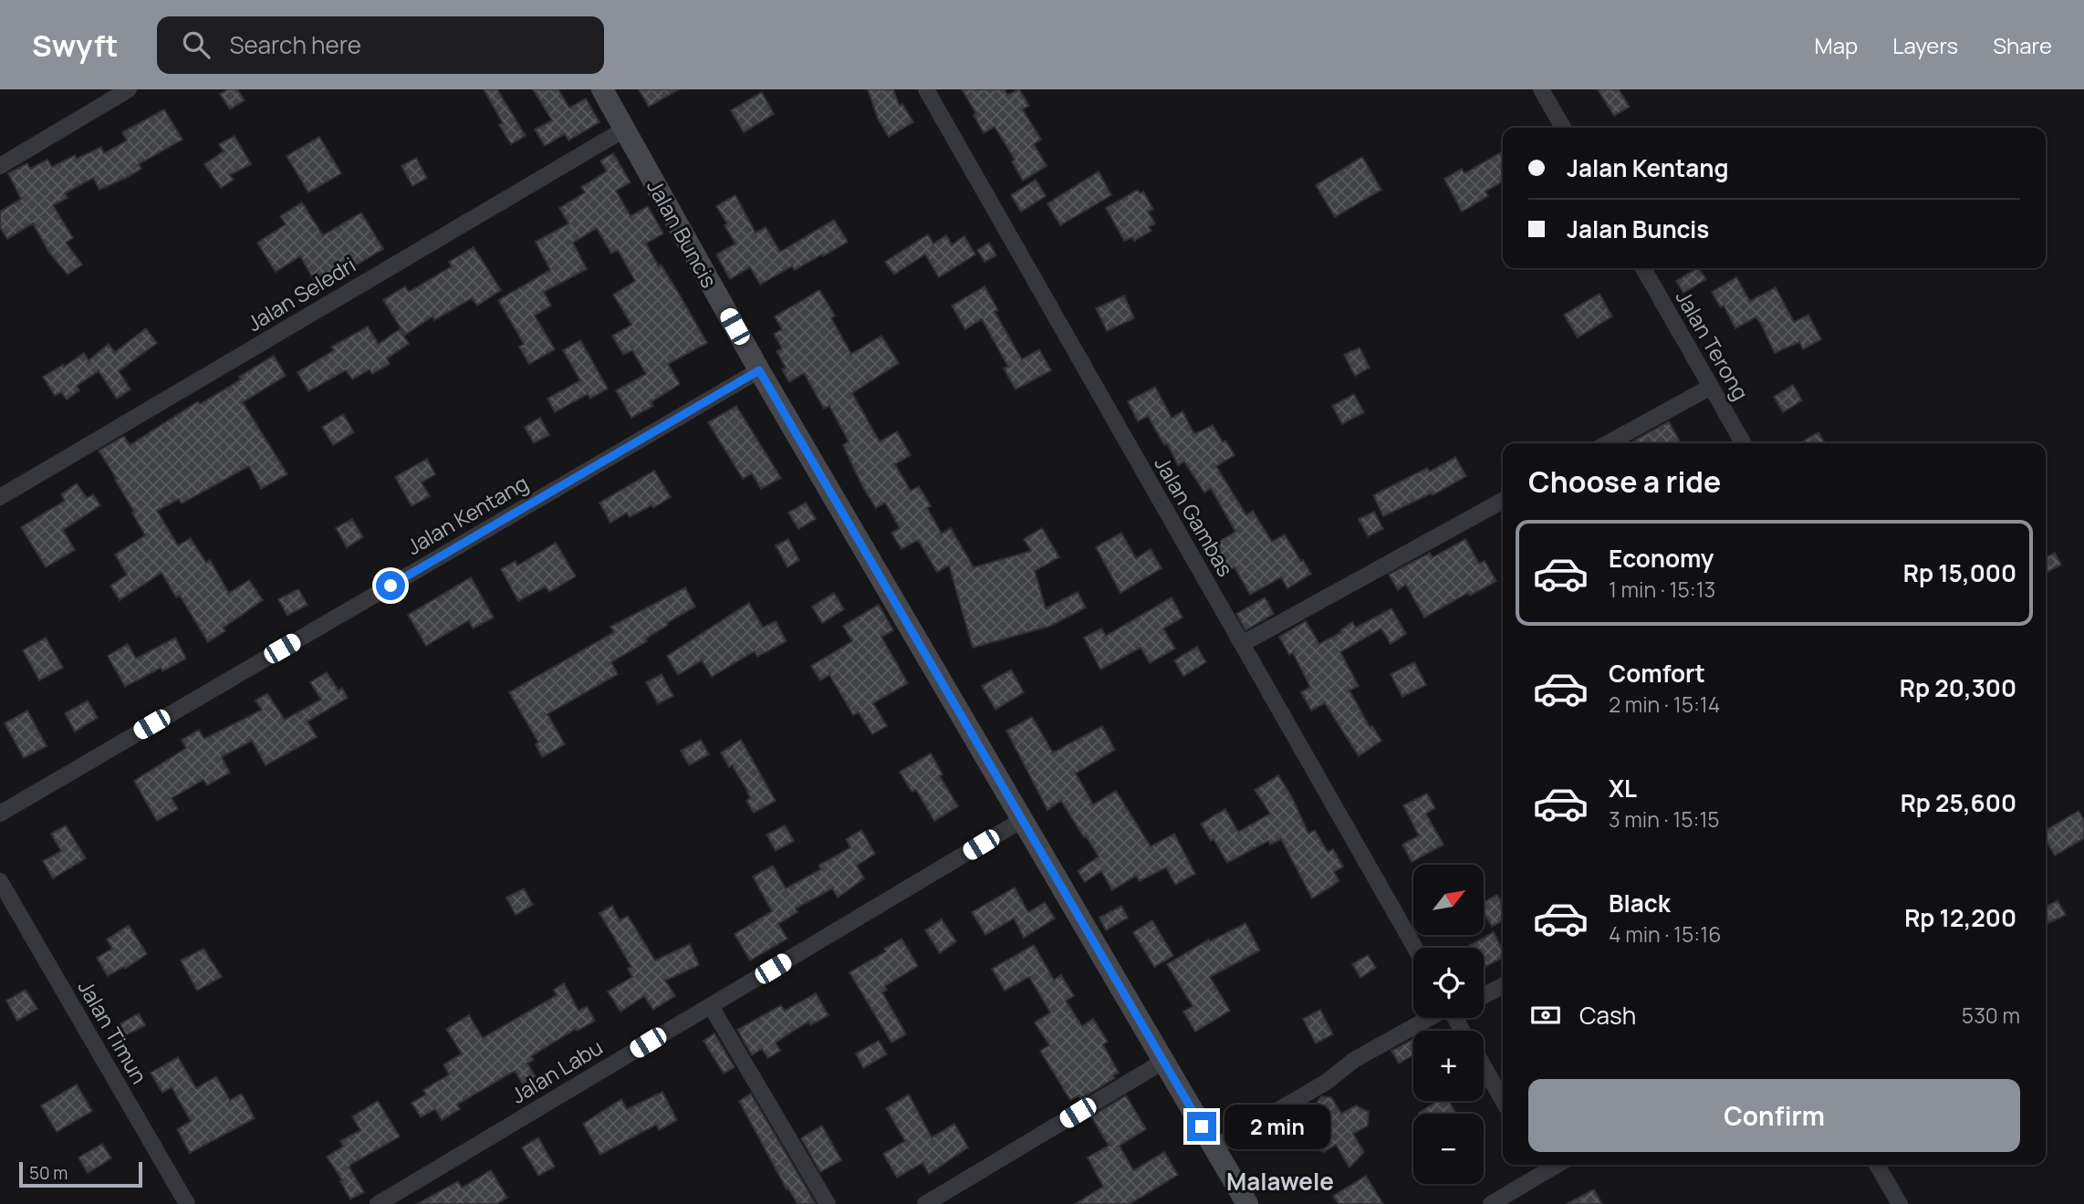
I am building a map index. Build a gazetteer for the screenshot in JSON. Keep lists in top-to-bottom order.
{
  "streets": {
    "street": [
      "Jalan Buncis",
      "Jalan Seledri",
      "Jalan Terong",
      "Jalan Kentang",
      "Jalan Gambas",
      "Jalan Timun",
      "Jalan Labu"
    ]
  },
  "crossings": [
    ["Jalan Buncis", "Jalan Seledri"],
    ["Jalan Buncis", "Jalan Kentang"],
    ["Jalan Buncis", "Jalan Labu"]
  ],
  "districts": ["Malawele"],
  "scale_bar": "50 m",
  "north": "top right",
  "page": {
    "header": "Swyft",
    "search": "Search here",
    "nav": ["Map", "Layers", "Share"],
    "banner": ["Jalan Kentang", "Jalan Buncis"],
    "heading": "Choose a ride",
    "list": [
      {
        "name": "Economy",
        "note": "1 min · 15:13",
        "value": "Rp 15,000"
      },
      {
        "name": "Comfort",
        "note": "2 min · 15:14",
        "value": "Rp 20,300"
      },
      {
        "name": "XL",
        "note": "3 min · 15:15",
        "value": "Rp 25,600"
      },
      {
        "name": "Black",
        "note": "4 min · 15:16",
        "value": "Rp 12,200"
      }
    ],
    "map_buttons": ["+", "−"],
    "pay": ["Cash", "530 m"],
    "buttons": "Confirm",
    "bubble": "2 min",
    "scale": "50 m"
  }
}
